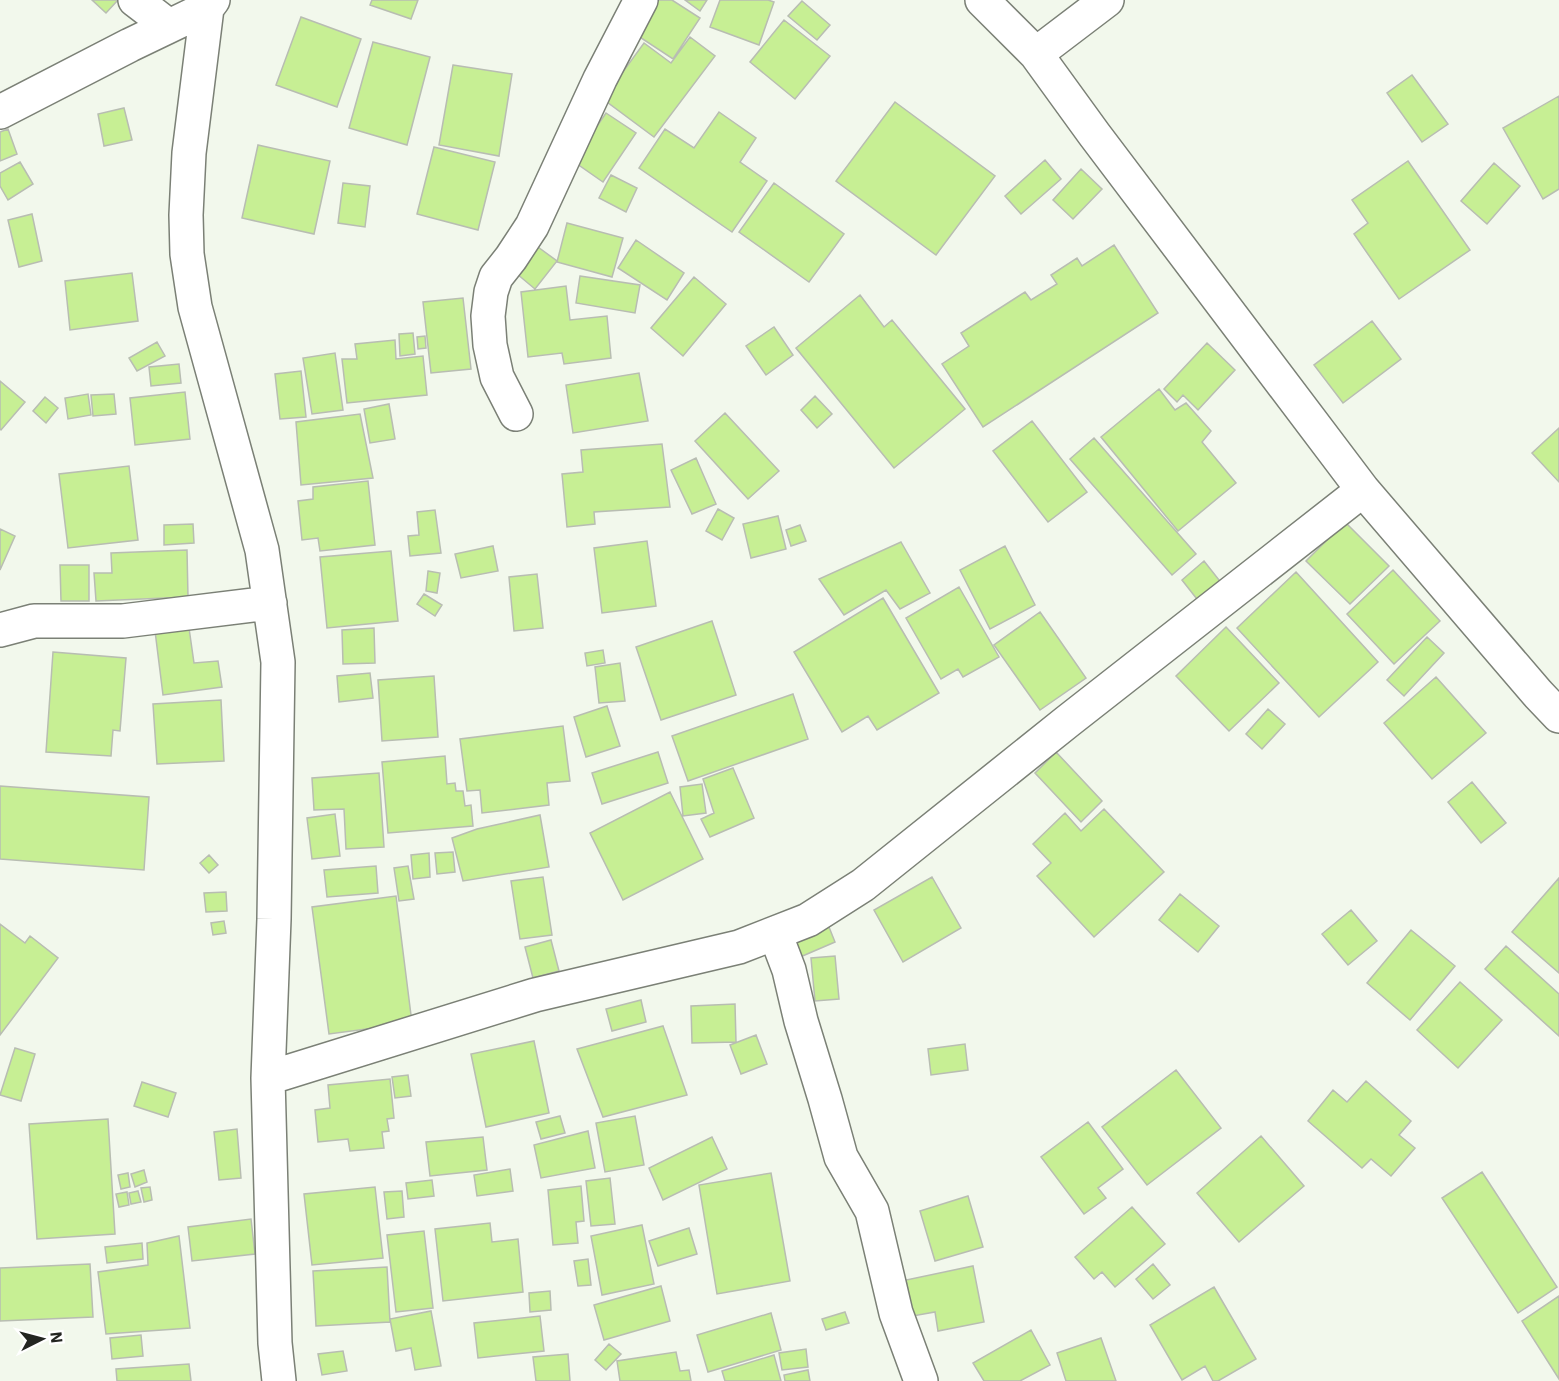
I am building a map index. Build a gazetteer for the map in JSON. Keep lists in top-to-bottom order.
{
  "north": "right"
}
